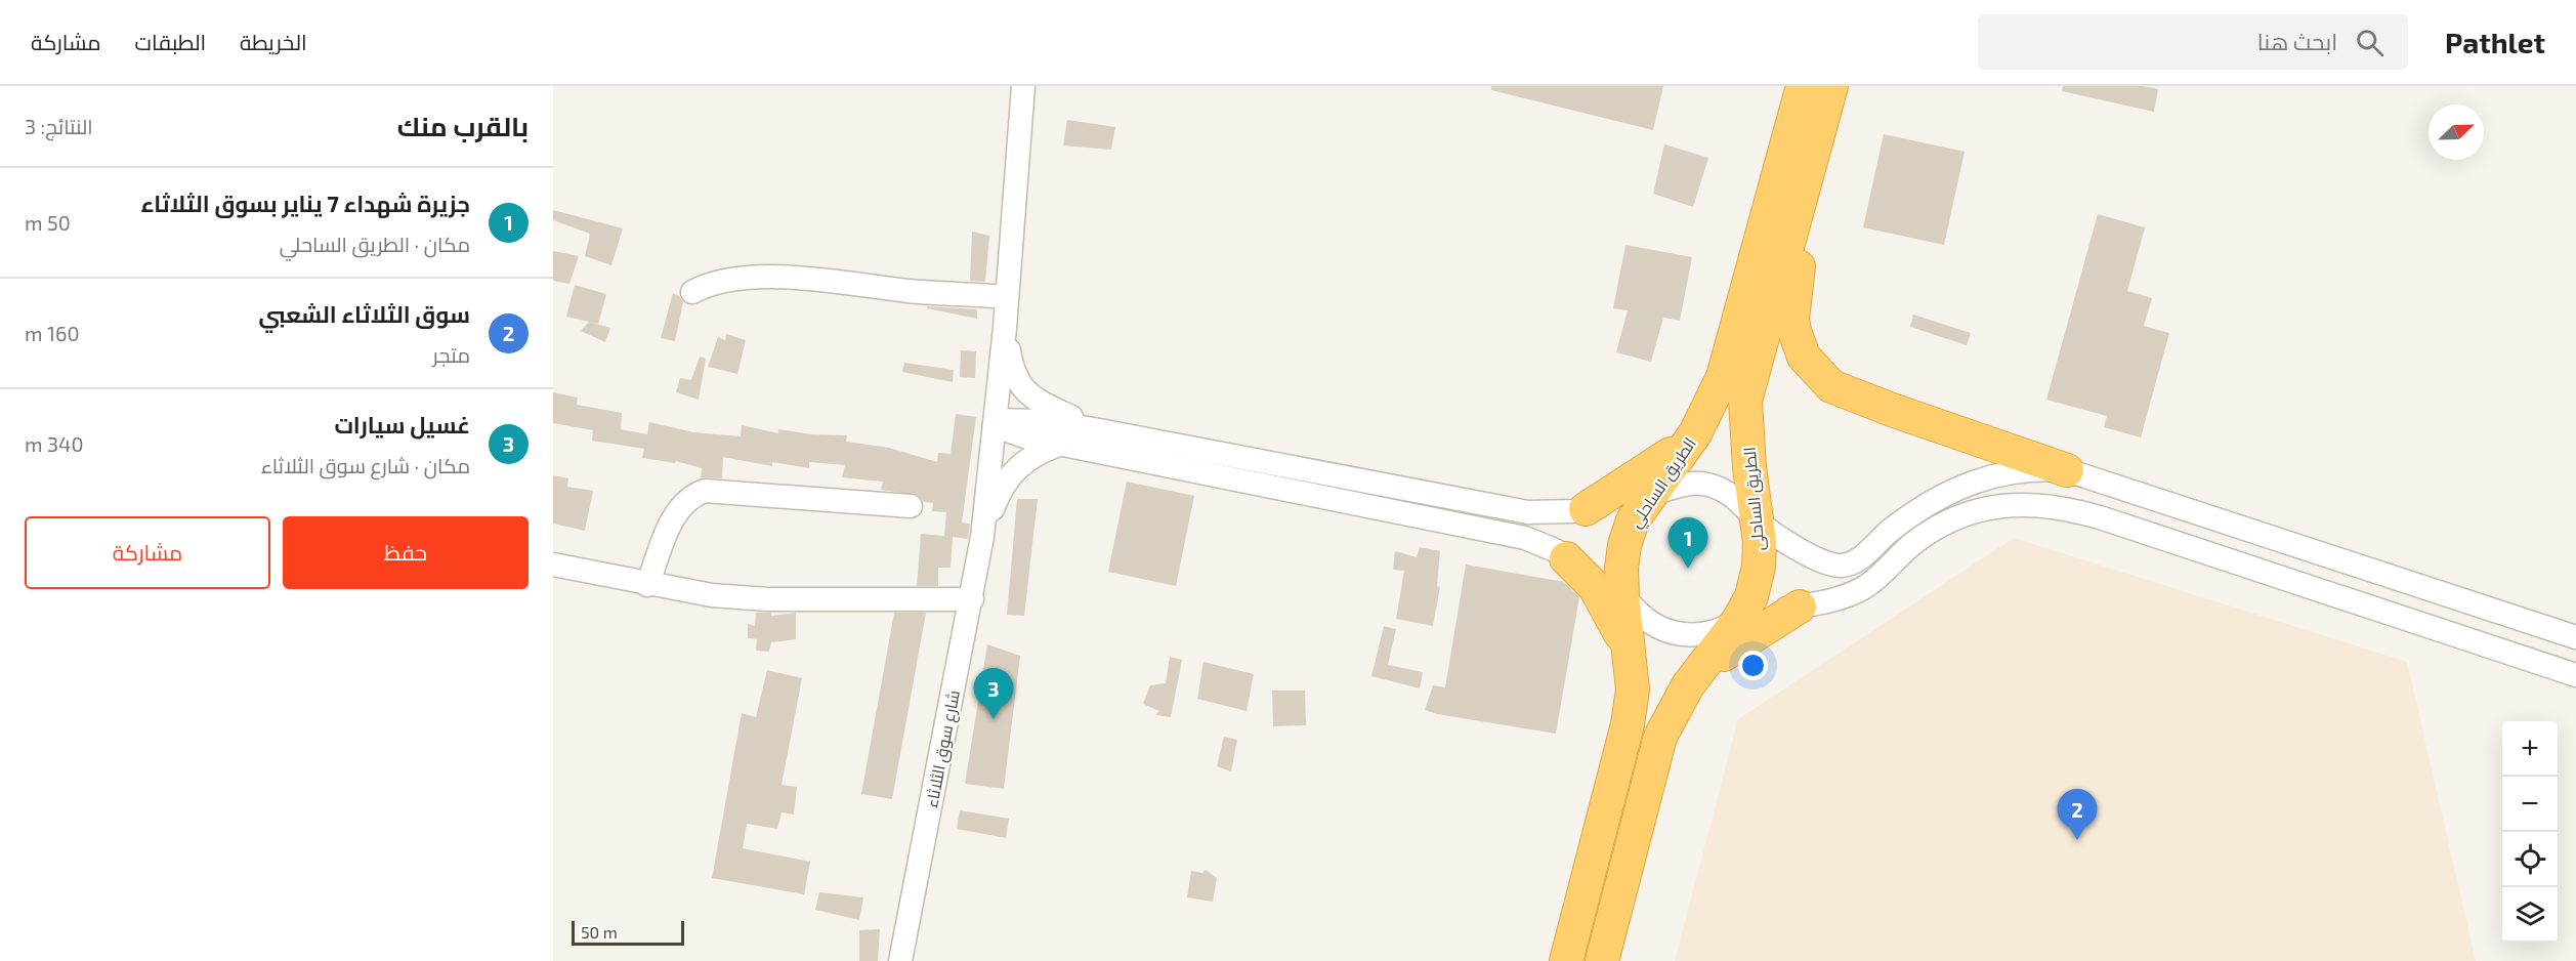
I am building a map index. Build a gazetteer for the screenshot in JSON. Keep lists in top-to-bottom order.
{
  "streets": {
    "highway": ["الطريق الساحلي", "الطريق الساحلى"],
    "street": ["شارع سوق الثلاثاء"]
  },
  "crossings": [
    ["الطريق الساحلي", "الطريق الساحلى"]
  ],
  "scale_bar": "50 m",
  "north": "top right",
  "page": {
    "header": "Pathlet",
    "search": "ابحث هنا",
    "nav": ["الخريطة", "الطبقات", "مشاركة"],
    "heading": ["بالقرب منك", "النتائج: 3"],
    "list": [
      {
        "mark": "1",
        "name": "جزيرة شهداء 7 يناير بسوق الثلاثاء",
        "note": "مكان · الطريق الساحلي",
        "value": "50 m"
      },
      {
        "mark": "2",
        "name": "سوق الثلاثاء الشعبي",
        "note": "متجر",
        "value": "160 m"
      },
      {
        "mark": "3",
        "name": "غسيل سيارات",
        "note": "مكان · شارع سوق الثلاثاء",
        "value": "340 m"
      }
    ],
    "buttons": ["حفظ", "مشاركة"],
    "pins": ["1", "3", "2"],
    "map_buttons": ["+", "−"],
    "scale": "50 m"
  }
}
